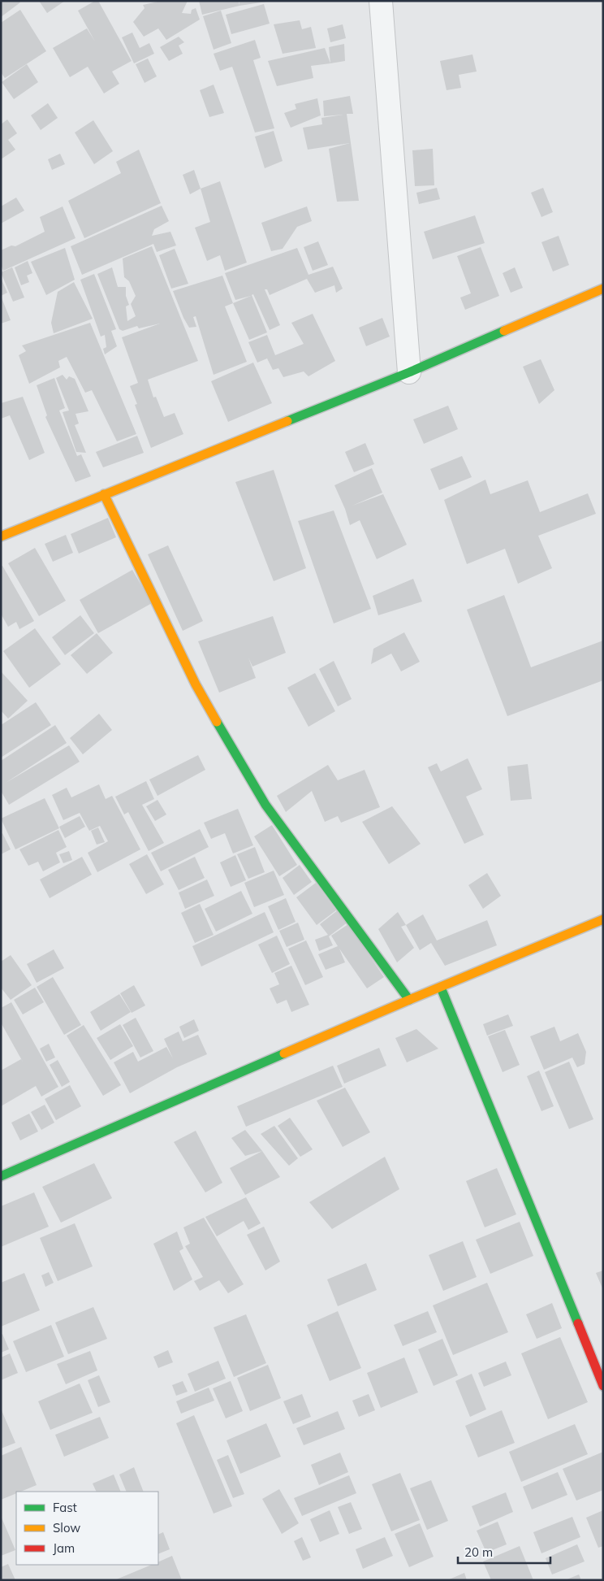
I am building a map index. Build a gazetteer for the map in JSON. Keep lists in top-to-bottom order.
{
  "legend": ["Fast", "Slow", "Jam"],
  "scale_bar": "20 m"
}
